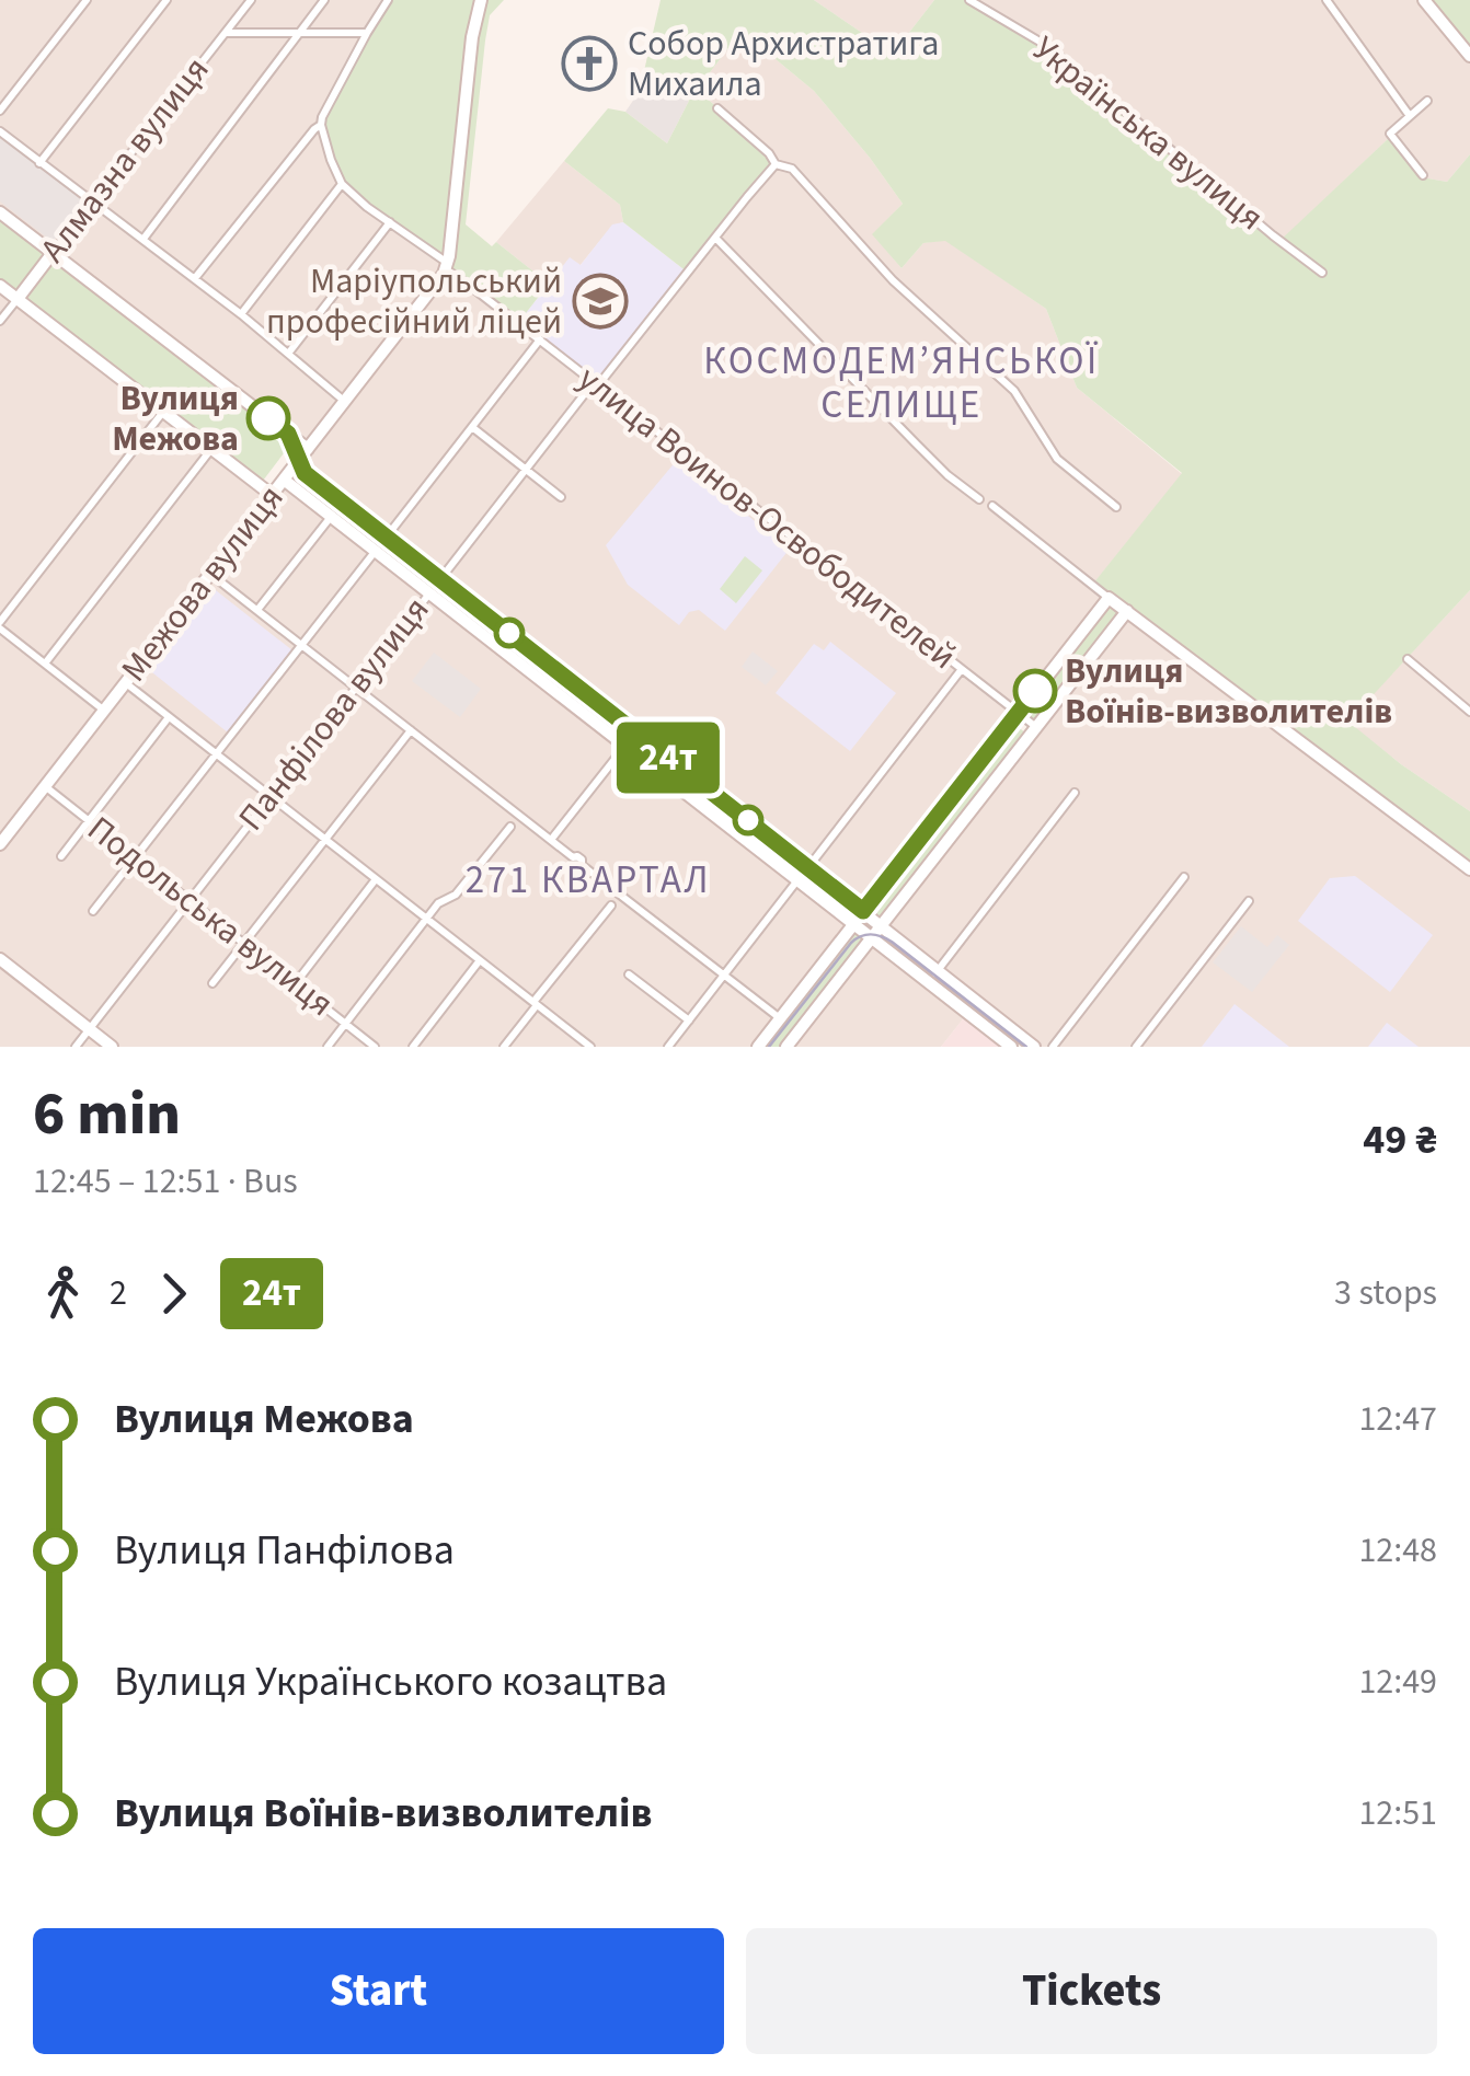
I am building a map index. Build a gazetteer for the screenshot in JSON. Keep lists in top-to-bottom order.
{
  "streets": {
    "street": [
      "Українська вулиця",
      "Алмазна вулиця",
      "улица Воинов-Освободителей",
      "Межова вулиця",
      "Панфілова вулиця",
      "Подольська вулиця"
    ]
  },
  "crossings": [
    ["улица Воинов-Освободителей", "Межова вулиця"],
    ["улица Воинов-Освободителей", "Панфілова вулиця"],
    ["Межова вулиця", "Подольська вулиця"],
    ["Панфілова вулиця", "Подольська вулиця"]
  ],
  "districts": ["КОСМОДЕМ’ЯНСЬКОЇ СЕЛИЩЕ", "271 КВАРТАЛ"],
  "places": {
    "church": ["Собор Архистратига Михаила"],
    "school or university": ["Маріупольський професійний ліцей"],
    "other": ["Вулиця Межова", "Вулиця Воїнів-визволителів"]
  },
  "lines": ["bus line 24т"],
  "page": {
    "on_map": "24т",
    "heading": ["6 min", "12:45 – 12:51 · Bus", "49 ₴"],
    "legs": ["2", "24т", "3 stops"],
    "list": [
      {
        "name": "Вулиця Межова",
        "value": "12:47"
      },
      {
        "name": "Вулиця Панфілова",
        "value": "12:48"
      },
      {
        "name": "Вулиця Українського козацтва",
        "value": "12:49"
      },
      {
        "name": "Вулиця Воїнів-визволителів",
        "value": "12:51"
      }
    ],
    "buttons": ["Start", "Tickets"]
  }
}
